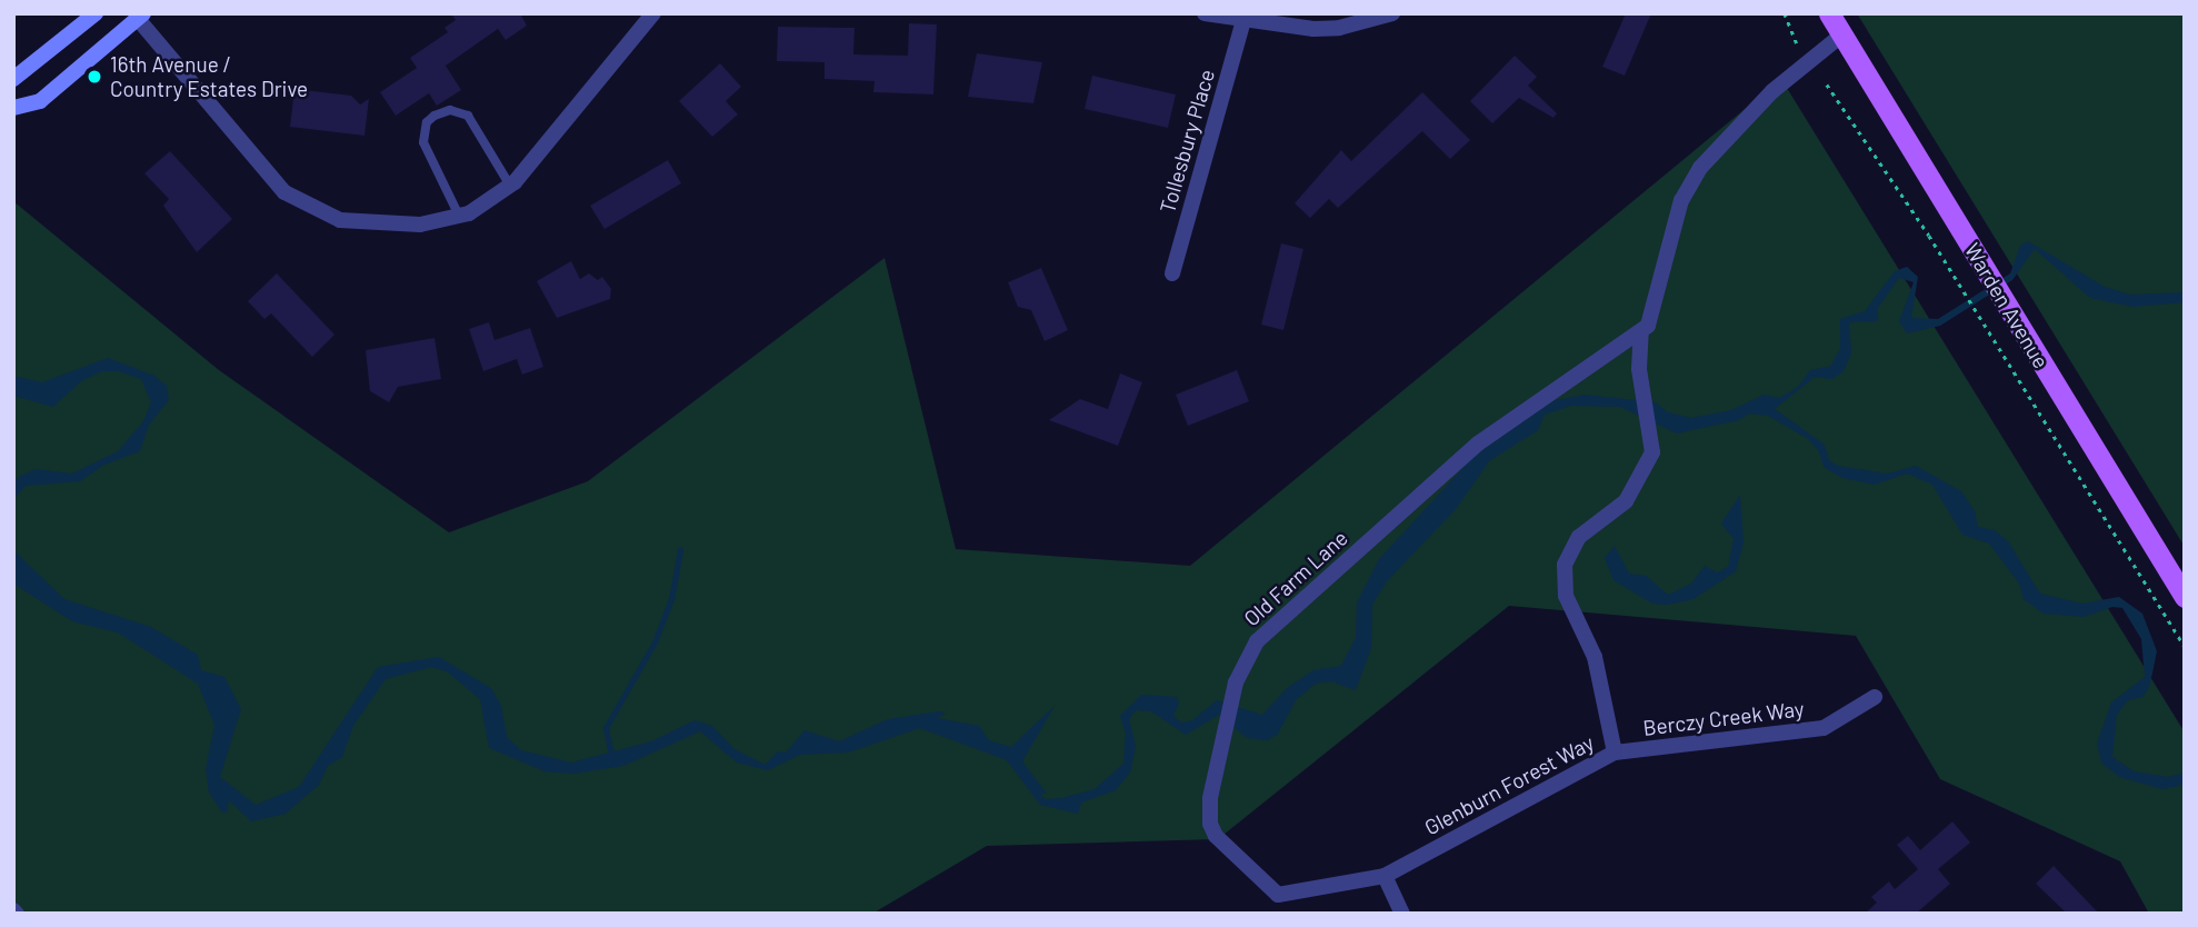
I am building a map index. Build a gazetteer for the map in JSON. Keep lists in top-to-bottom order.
{
  "streets": {
    "main road": ["Warden Avenue"],
    "street": [
      "Tollesbury Place",
      "Old Farm Lane",
      "Berczy Creek Way",
      "Glenburn Forest Way"
    ]
  },
  "crossings": [
    ["Warden Avenue", "Glenburn Forest Way"],
    ["Old Farm Lane", "Glenburn Forest Way"],
    ["Berczy Creek Way", "Glenburn Forest Way"]
  ],
  "places": ["16th Avenue / Country Estates Drive"]
}
